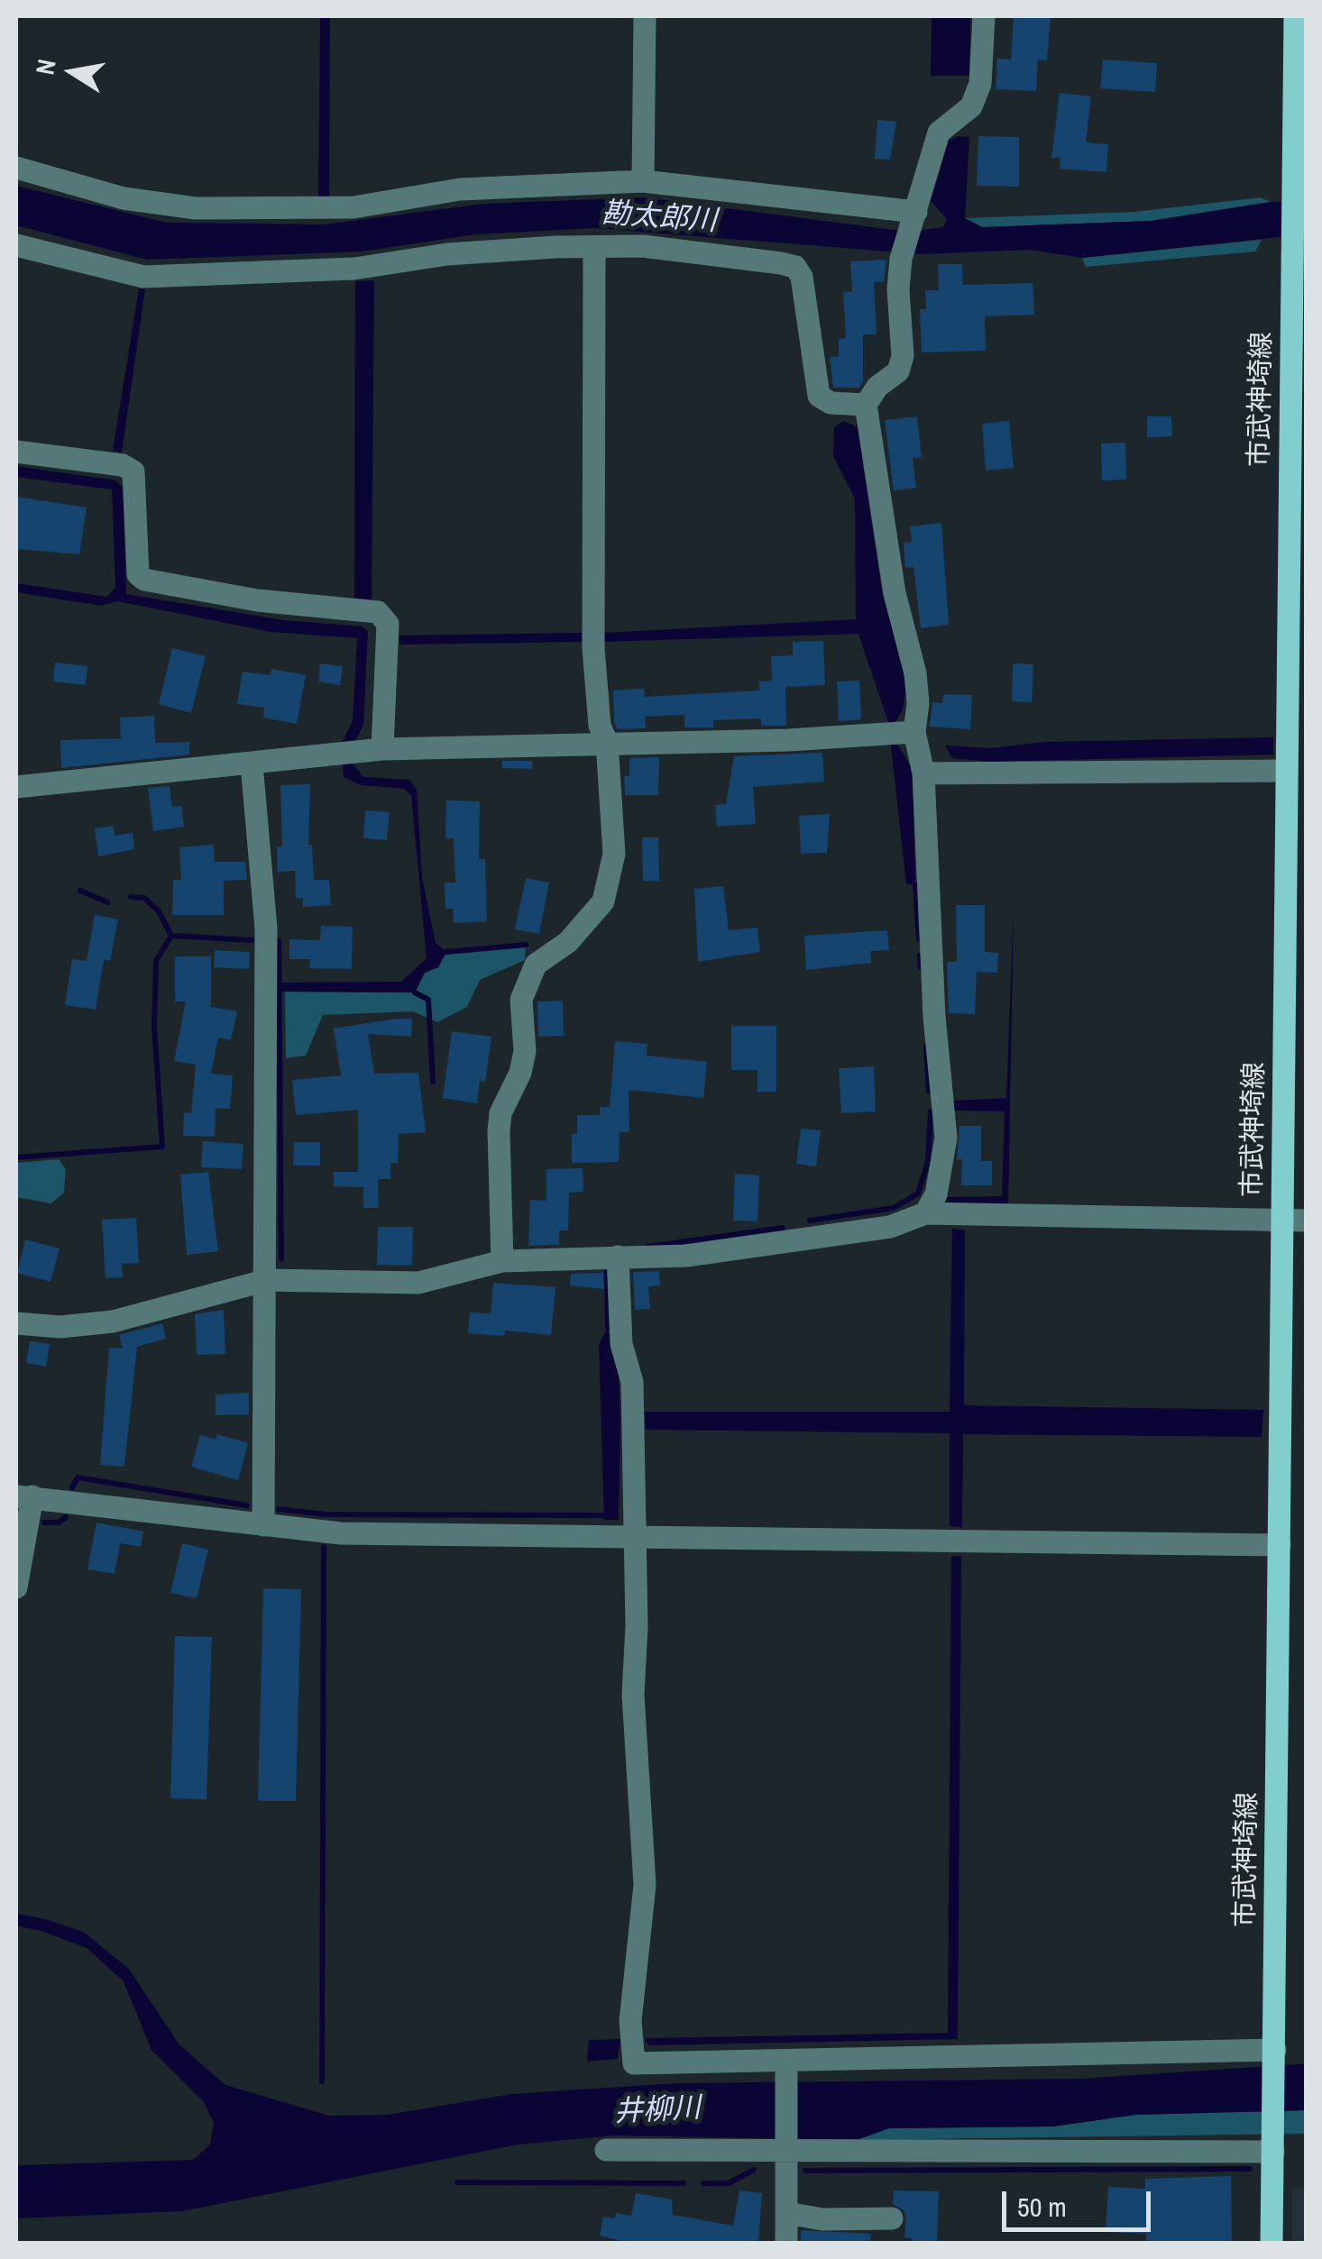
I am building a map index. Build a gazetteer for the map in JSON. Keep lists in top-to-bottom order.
{
  "streets": {
    "main road": ["市武神埼線"]
  },
  "water": ["勘太郎川", "井柳川"],
  "scale_bar": "50 m",
  "north": "left"
}
